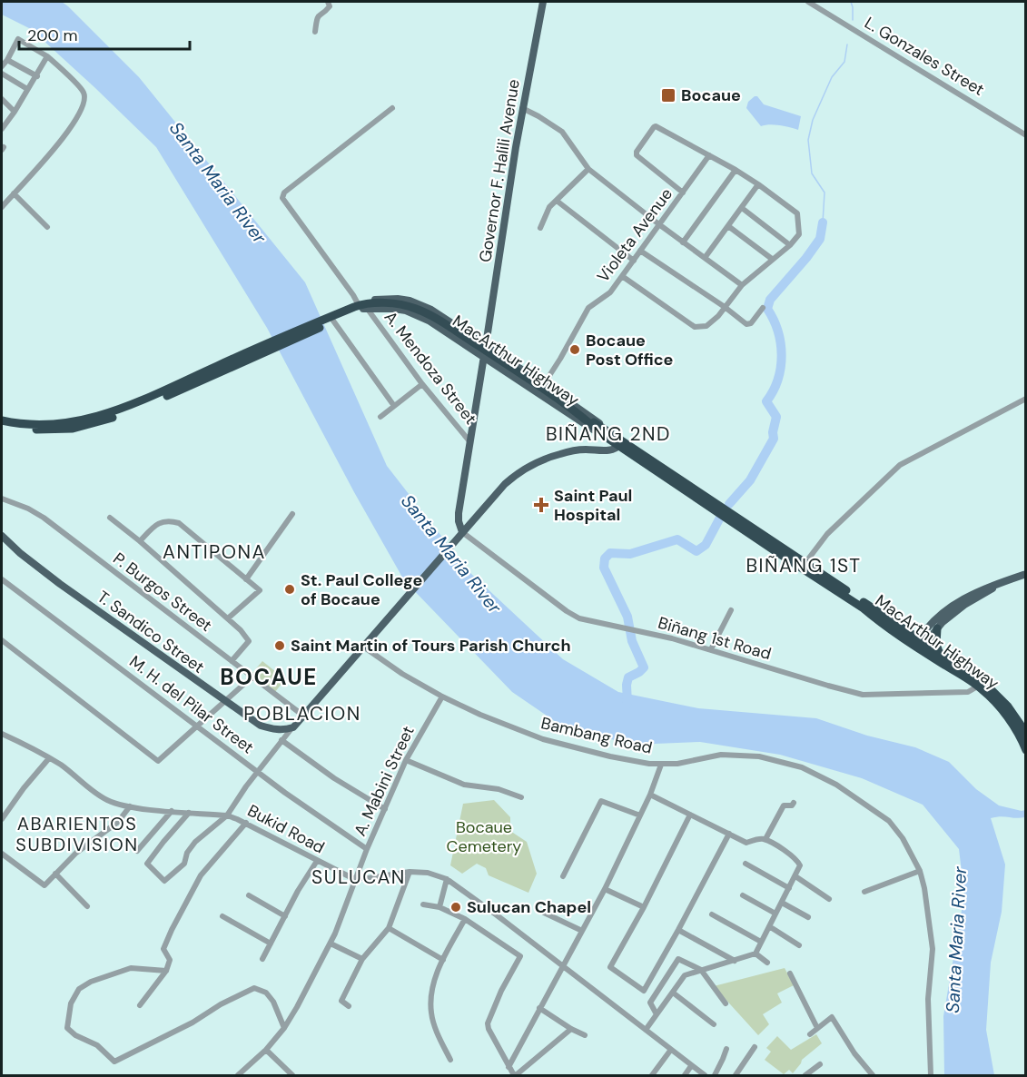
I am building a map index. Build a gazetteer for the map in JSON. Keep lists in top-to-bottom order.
{
  "streets": {
    "highway": ["MacArthur Highway"],
    "main road": ["Governor F. Halili Avenue", "T. Sandico Street"],
    "street": [
      "L. Gonzales Street",
      "Violeta Avenue",
      "A. Mendoza Street",
      "P. Burgos Street",
      "Biñang 1st Road",
      "M. H. del Pilar Street",
      "Bambang Road",
      "A. Mabini Street",
      "Bukid Road"
    ]
  },
  "crossings": [
    ["Governor F. Halili Avenue", "MacArthur Highway"],
    ["Violeta Avenue", "MacArthur Highway"],
    ["MacArthur Highway", "A. Mendoza Street"],
    ["MacArthur Highway", "Biñang 1st Road"],
    ["M. H. del Pilar Street", "A. Mabini Street"],
    ["Bambang Road", "A. Mabini Street"],
    ["A. Mabini Street", "Bukid Road"]
  ],
  "districts": [
    "BIÑANG 2ND",
    "ANTIPONA",
    "BIÑANG 1ST",
    "BOCAUE",
    "POBLACION",
    "ABARIENTOS SUBDIVISION",
    "SULUCAN"
  ],
  "water": ["Santa Maria River"],
  "parks": ["Bocaue Cemetery"],
  "places": {
    "transit": ["Bocaue"],
    "other": [
      "Bocaue Post Office",
      "St. Paul College of Bocaue",
      "Saint Martin of Tours Parish Church",
      "Sulucan Chapel"
    ],
    "health": ["Saint Paul Hospital"]
  },
  "scale_bar": "200 m"
}
